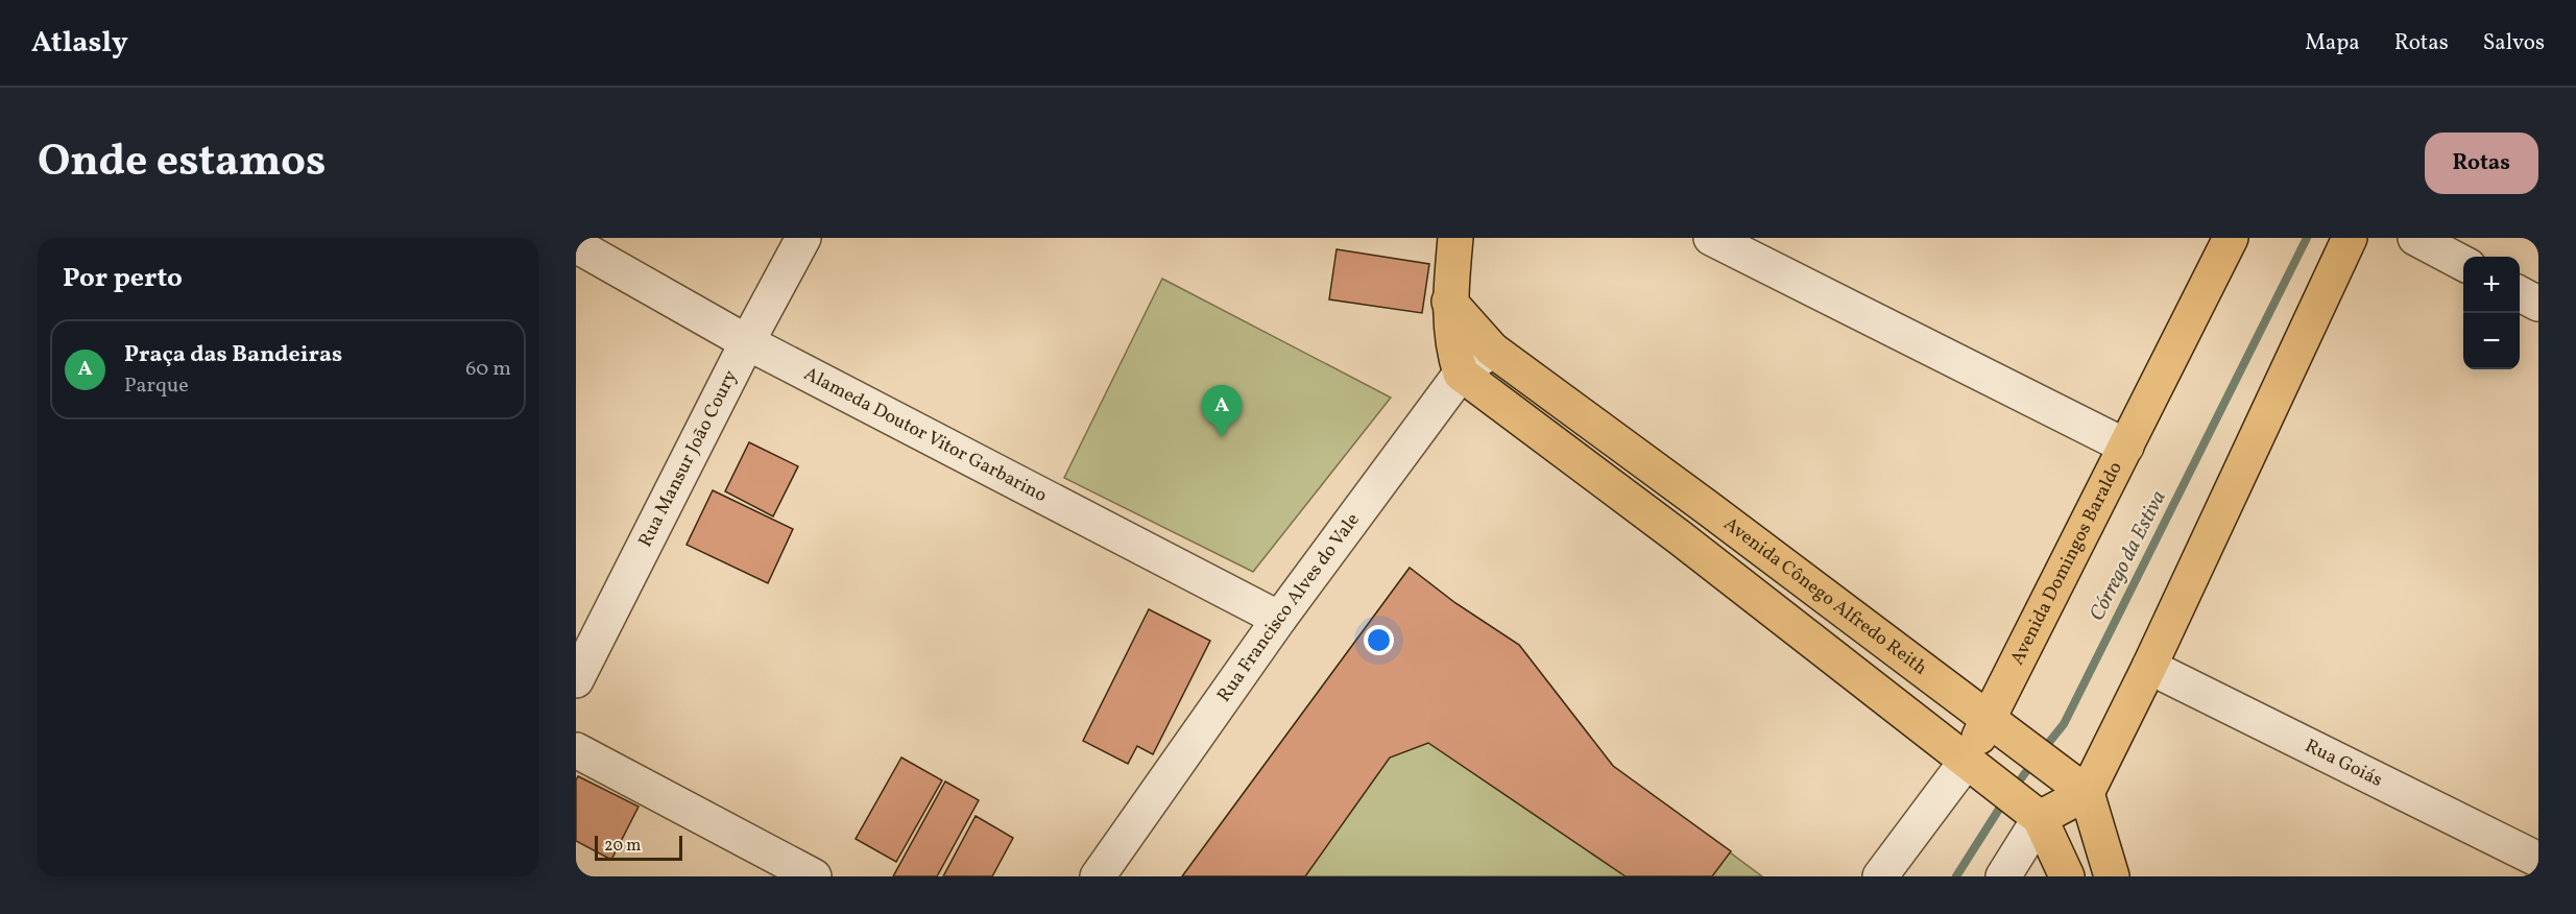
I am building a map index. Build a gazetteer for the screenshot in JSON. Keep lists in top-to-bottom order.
{
  "streets": {
    "main road": ["Avenida Domingos Baraldo", "Avenida Cônego Alfredo Reith"],
    "street": [
      "Alameda Doutor Vitor Garbarino",
      "Rua Mansur João Coury",
      "Rua Francisco Alves do Vale",
      "Rua Goiás"
    ]
  },
  "crossings": [
    ["Alameda Doutor Vitor Garbarino", "Rua Mansur João Coury"],
    ["Alameda Doutor Vitor Garbarino", "Rua Francisco Alves do Vale"],
    ["Avenida Domingos Baraldo", "Avenida Cônego Alfredo Reith"],
    ["Avenida Cônego Alfredo Reith", "Rua Francisco Alves do Vale"]
  ],
  "water": ["Córrego da Estiva"],
  "scale_bar": "20 m",
  "page": {
    "header": "Atlasly",
    "nav": ["Mapa", "Rotas", "Salvos"],
    "title": "Onde estamos",
    "buttons": "Rotas",
    "heading": "Por perto",
    "map_buttons": ["+", "−"],
    "list": [
      {
        "mark": "A",
        "name": "Praça das Bandeiras",
        "note": "Parque",
        "value": "60 m"
      }
    ],
    "pins": "A",
    "scale": "20 m"
  }
}
